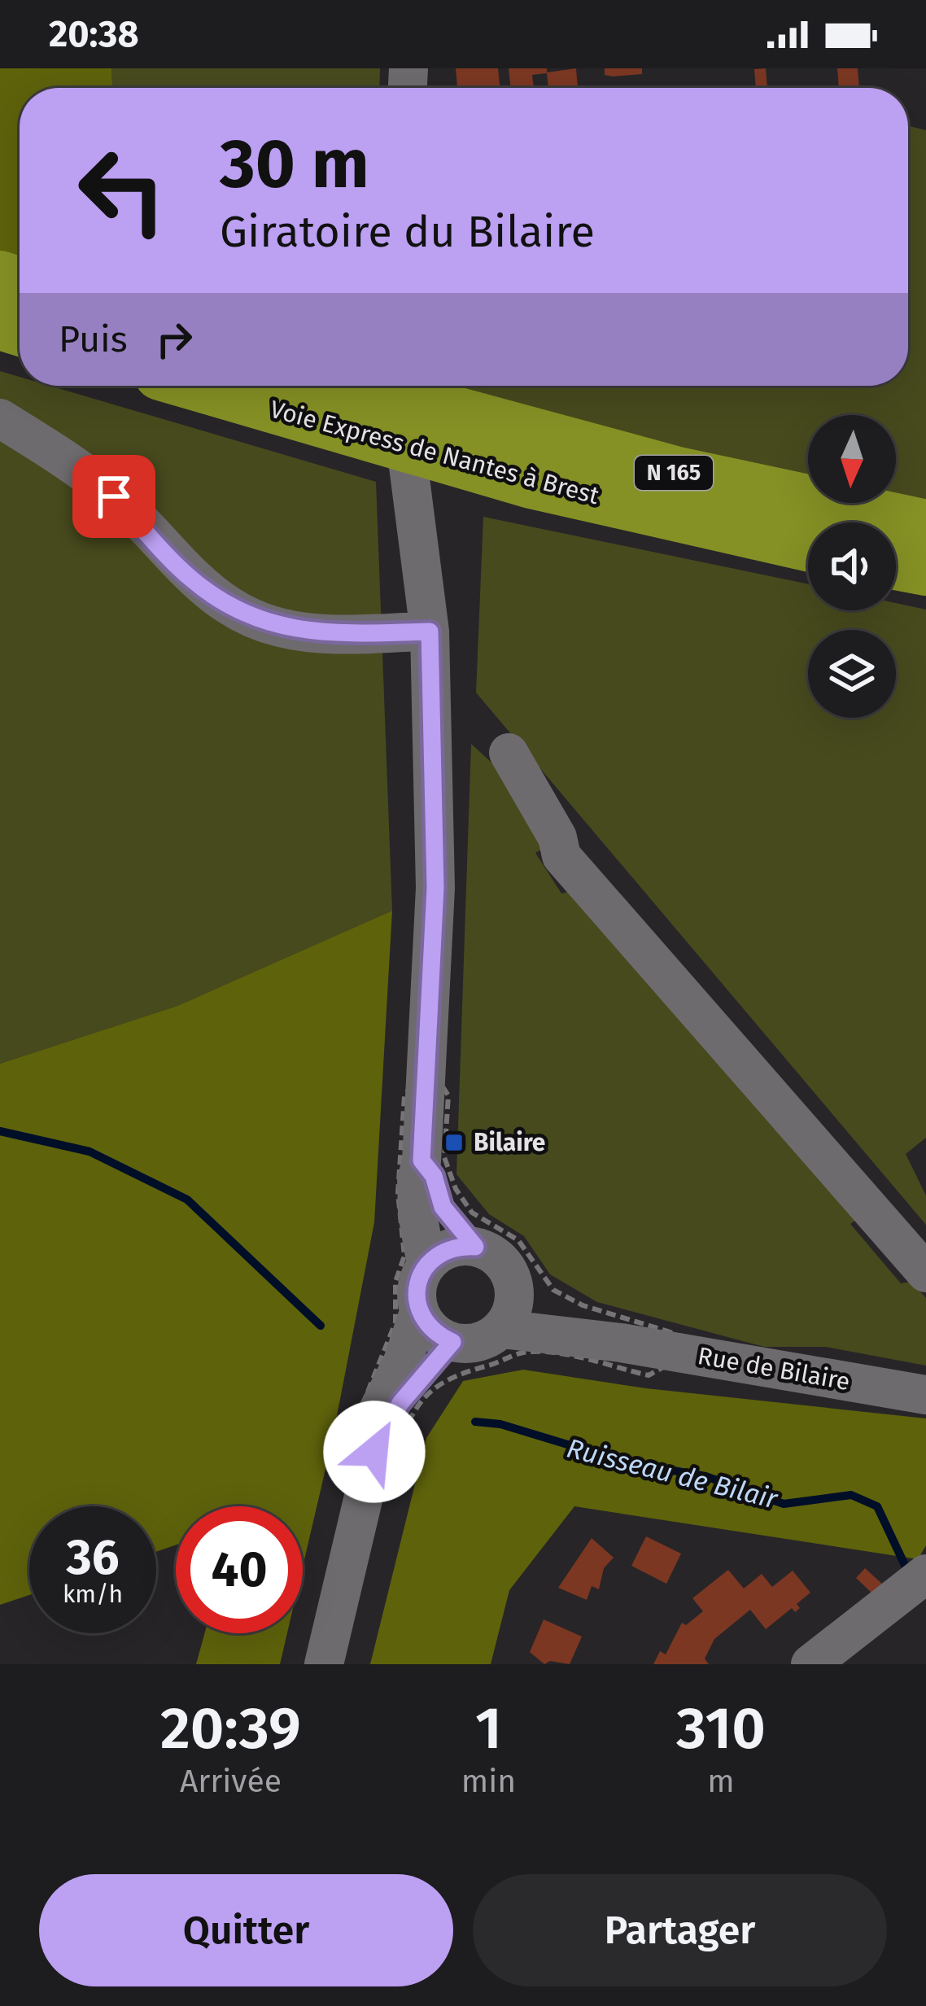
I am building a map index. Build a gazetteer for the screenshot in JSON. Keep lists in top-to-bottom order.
{
  "streets": {
    "highway": ["Voie Express de Nantes à Brest", "N 165"],
    "street": ["Rue de Bilaire"]
  },
  "water": ["Ruisseau de Bilair"],
  "places": {
    "transit": ["Bilaire"]
  },
  "north": "bottom",
  "page": {
    "status": "20:38",
    "turn": ["30 m", "Giratoire du Bilaire"],
    "then": "Puis",
    "speed": "36 km/h",
    "limit": "40",
    "eta": [
      "20:39",
      "Arrivée",
      "1",
      "min",
      "310",
      "m"
    ],
    "buttons": ["Quitter", "Partager"]
  }
}
